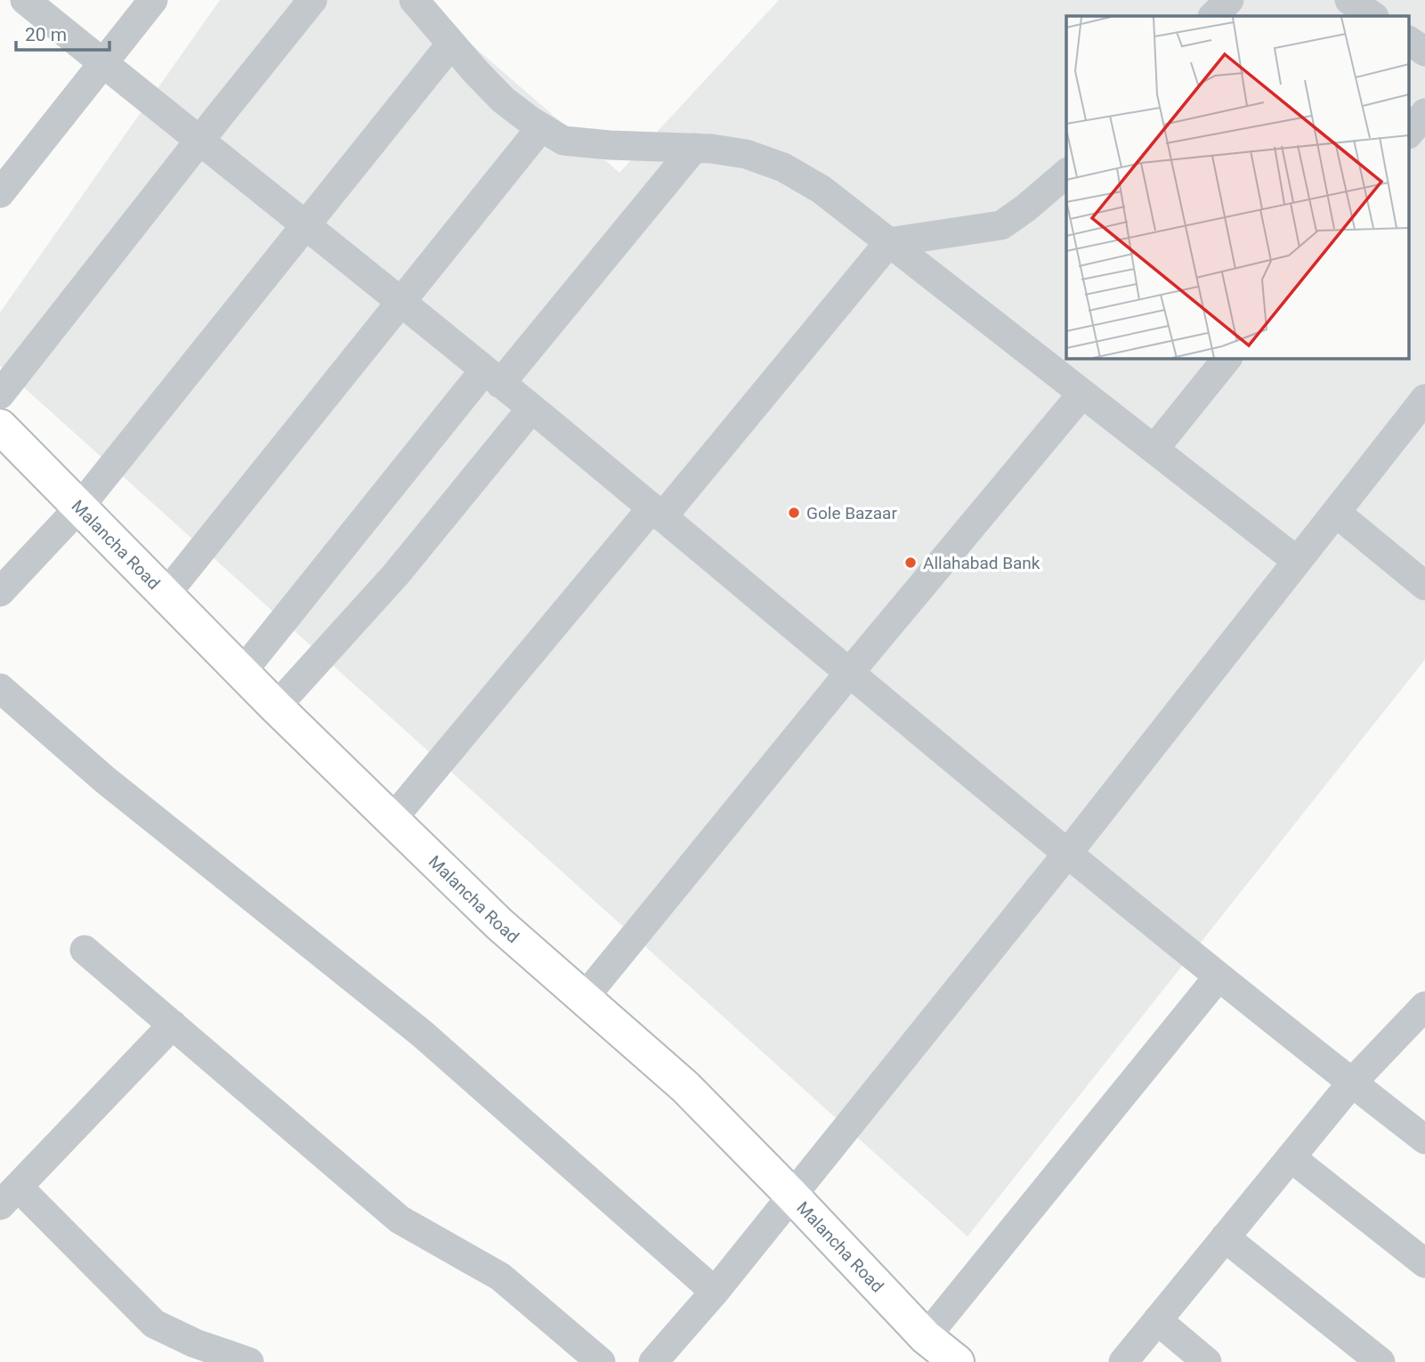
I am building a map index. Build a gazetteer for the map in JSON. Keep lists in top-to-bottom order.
{
  "streets": {
    "main road": ["Malancha Road"]
  },
  "places": ["Gole Bazaar", "Allahabad Bank"],
  "scale_bar": "20 m"
}
